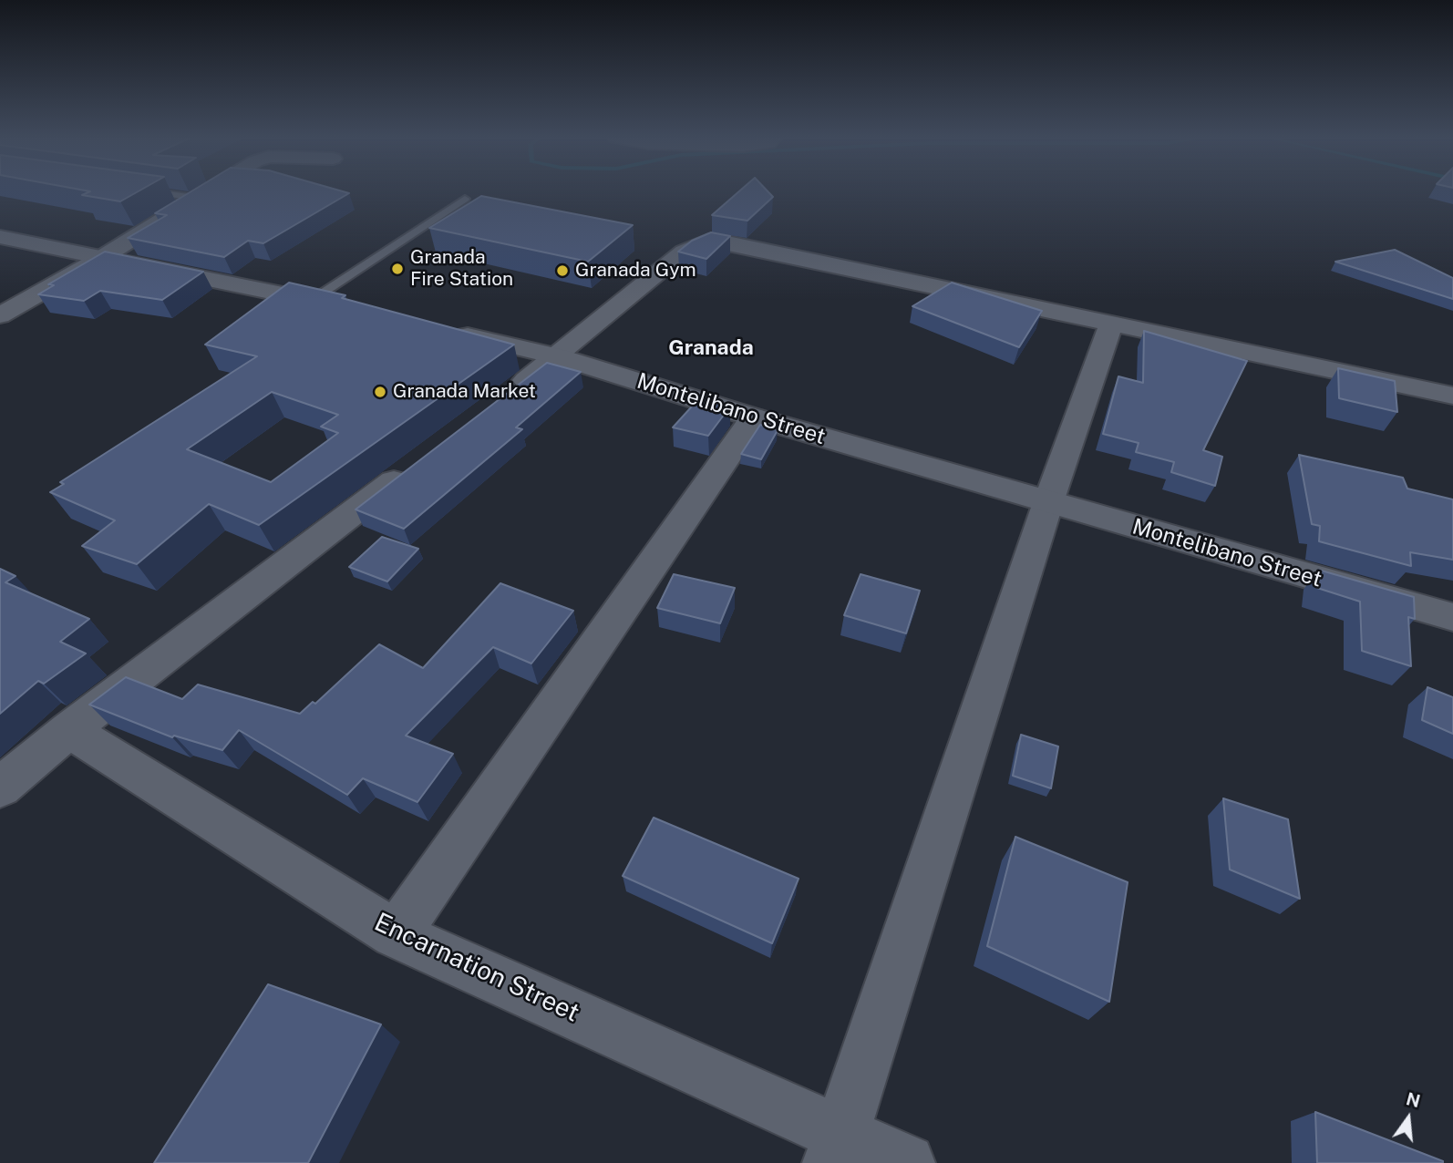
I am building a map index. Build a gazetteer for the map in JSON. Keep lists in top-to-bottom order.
{
  "streets": {
    "street": ["Montelibano Street", "Encarnation Street"]
  },
  "districts": ["Granada"],
  "places": ["Granada Fire Station", "Granada Gym", "Granada Market"],
  "north": "top"
}
